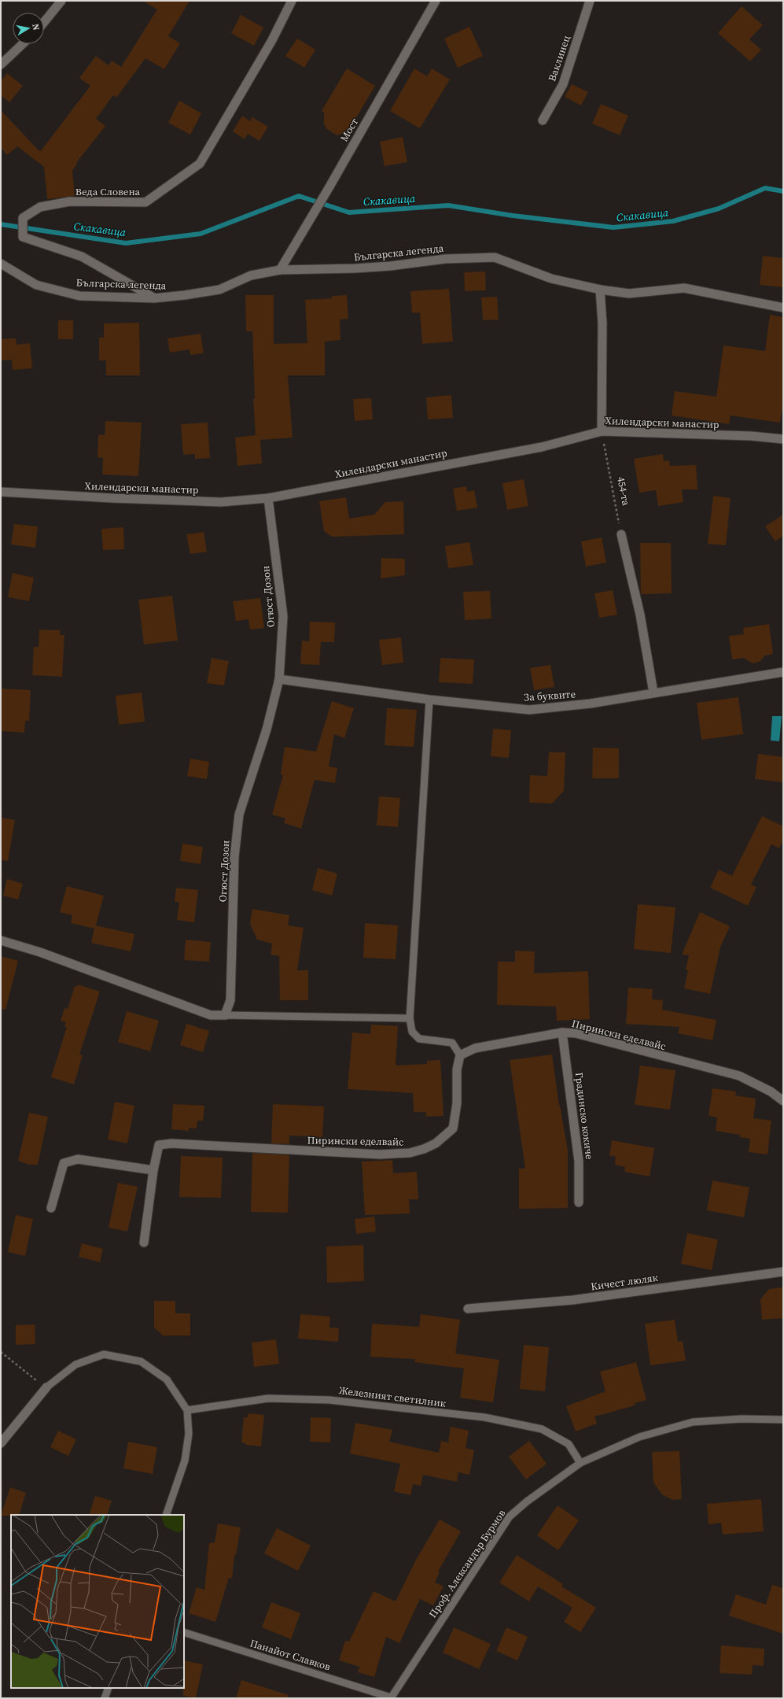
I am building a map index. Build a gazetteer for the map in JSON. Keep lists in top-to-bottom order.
{
  "streets": {
    "street": [
      "Ваклинец",
      "Мост",
      "Веда Словена",
      "Българска легенда",
      "Хилендарски манастир",
      "Огюст Дозон",
      "За буквите",
      "Пирински еделвайс",
      "Градинско кокиче",
      "Кичест люляк"
    ],
    "lane": ["Железният светилник", "Проф. Александър Бурмов", "Панайот Славков"],
    "path": ["454-та"]
  },
  "crossings": [
    ["Мост", "Българска легенда"],
    ["Веда Словена", "Българска легенда"],
    ["Хилендарски манастир", "454-та"],
    ["Хилендарски манастир", "Огюст Дозон"],
    ["Огюст Дозон", "За буквите"],
    ["Пирински еделвайс", "Градинско кокиче"],
    ["Железният светилник", "Проф. Александър Бурмов"],
    ["Проф. Александър Бурмов", "Панайот Славков"]
  ],
  "water": ["Скакавица"],
  "north": "right"
}
